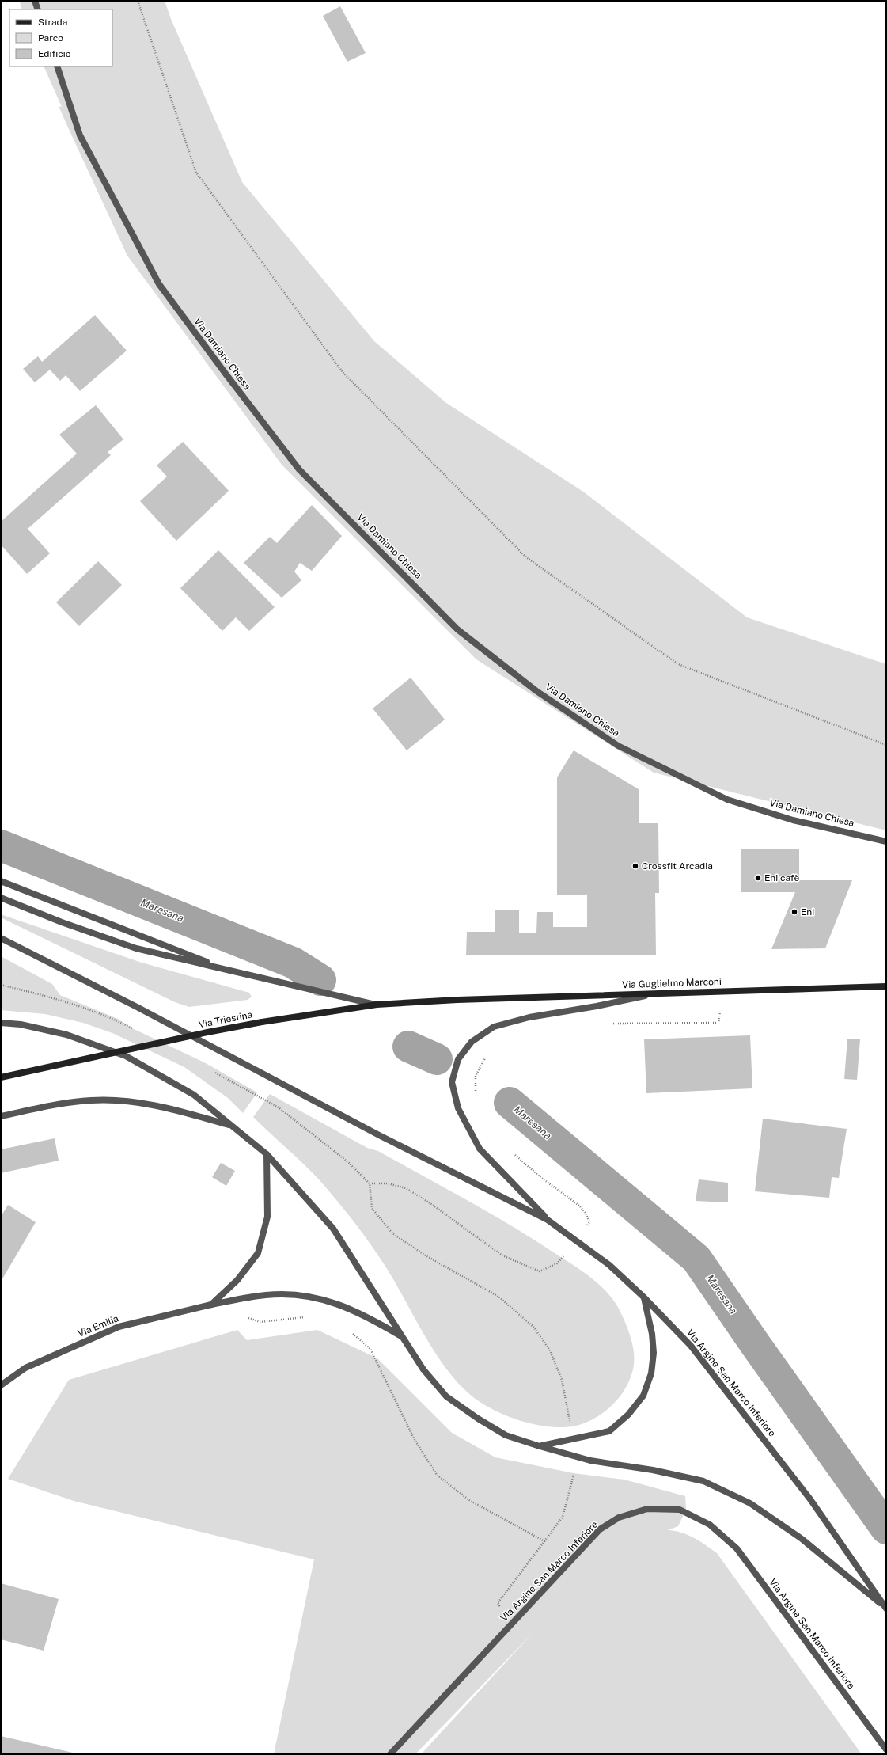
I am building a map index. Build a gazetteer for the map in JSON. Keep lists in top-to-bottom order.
{
  "streets": {
    "main road": ["Via Guglielmo Marconi", "Via Triestina"],
    "street": ["Via Damiano Chiesa", "Via Emilia", "Via Argine San Marco Inferiore"]
  },
  "crossings": [
    ["Via Guglielmo Marconi", "Via Triestina"]
  ],
  "water": ["Maresana"],
  "places": ["Crossfit Arcadia", "Eni cafè", "Eni"],
  "legend": ["Strada", "Parco", "Edificio"]
}
